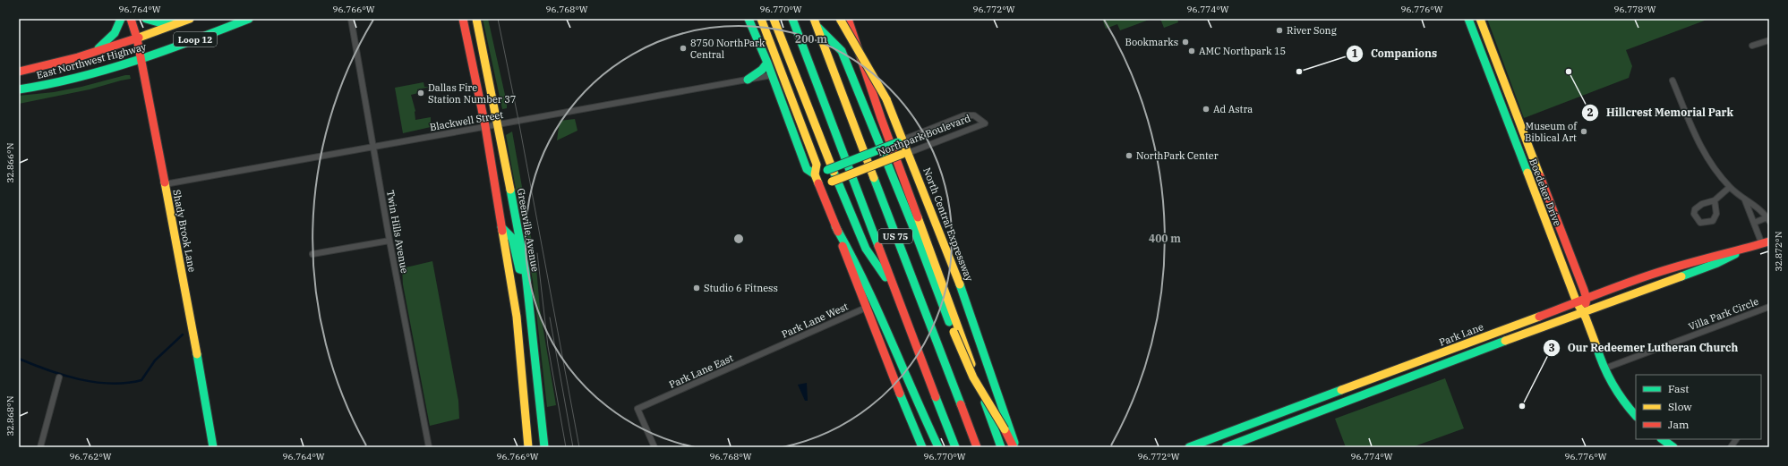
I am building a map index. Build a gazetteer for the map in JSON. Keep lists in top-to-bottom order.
{
  "streets": {
    "main road": [
      "Loop 12",
      "East Northwest Highway",
      "Northpark Boulevard",
      "Boedeker Drive",
      "North Central Expressway",
      "Greenville Avenue",
      "Shady Brook Lane",
      "US 75",
      "Park Lane"
    ],
    "street": [
      "Blackwell Street",
      "Twin Hills Avenue",
      "Villa Park Circle",
      "Park Lane West",
      "Park Lane East"
    ]
  },
  "crossings": [
    ["East Northwest Highway", "Shady Brook Lane"],
    ["Blackwell Street", "Greenville Avenue"],
    ["Blackwell Street", "Shady Brook Lane"],
    ["Blackwell Street", "Twin Hills Avenue"],
    ["Northpark Boulevard", "North Central Expressway"],
    ["Boedeker Drive", "Villa Park Circle"],
    ["Boedeker Drive", "Park Lane"],
    ["Park Lane West", "Park Lane East"]
  ],
  "places": [
    "River Song",
    "Bookmarks",
    "8750 NorthPark Central",
    "AMC Northpark 15",
    "Companions",
    "Hillcrest Memorial Park",
    "Dallas Fire Station Number 37",
    "Ad Astra",
    "Museum of Biblical Art",
    "NorthPark Center",
    "Studio 6 Fitness",
    "Our Redeemer Lutheran Church"
  ],
  "legend": ["Fast", "Slow", "Jam"],
  "coordinates": [
    "96.764°W",
    "96.766°W",
    "96.768°W",
    "96.770°W",
    "96.772°W",
    "96.774°W",
    "96.776°W",
    "96.778°W",
    "32.866°N",
    "32.872°N",
    "32.868°N",
    "96.762°W"
  ],
  "rings": ["200 m", "400 m"]
}
